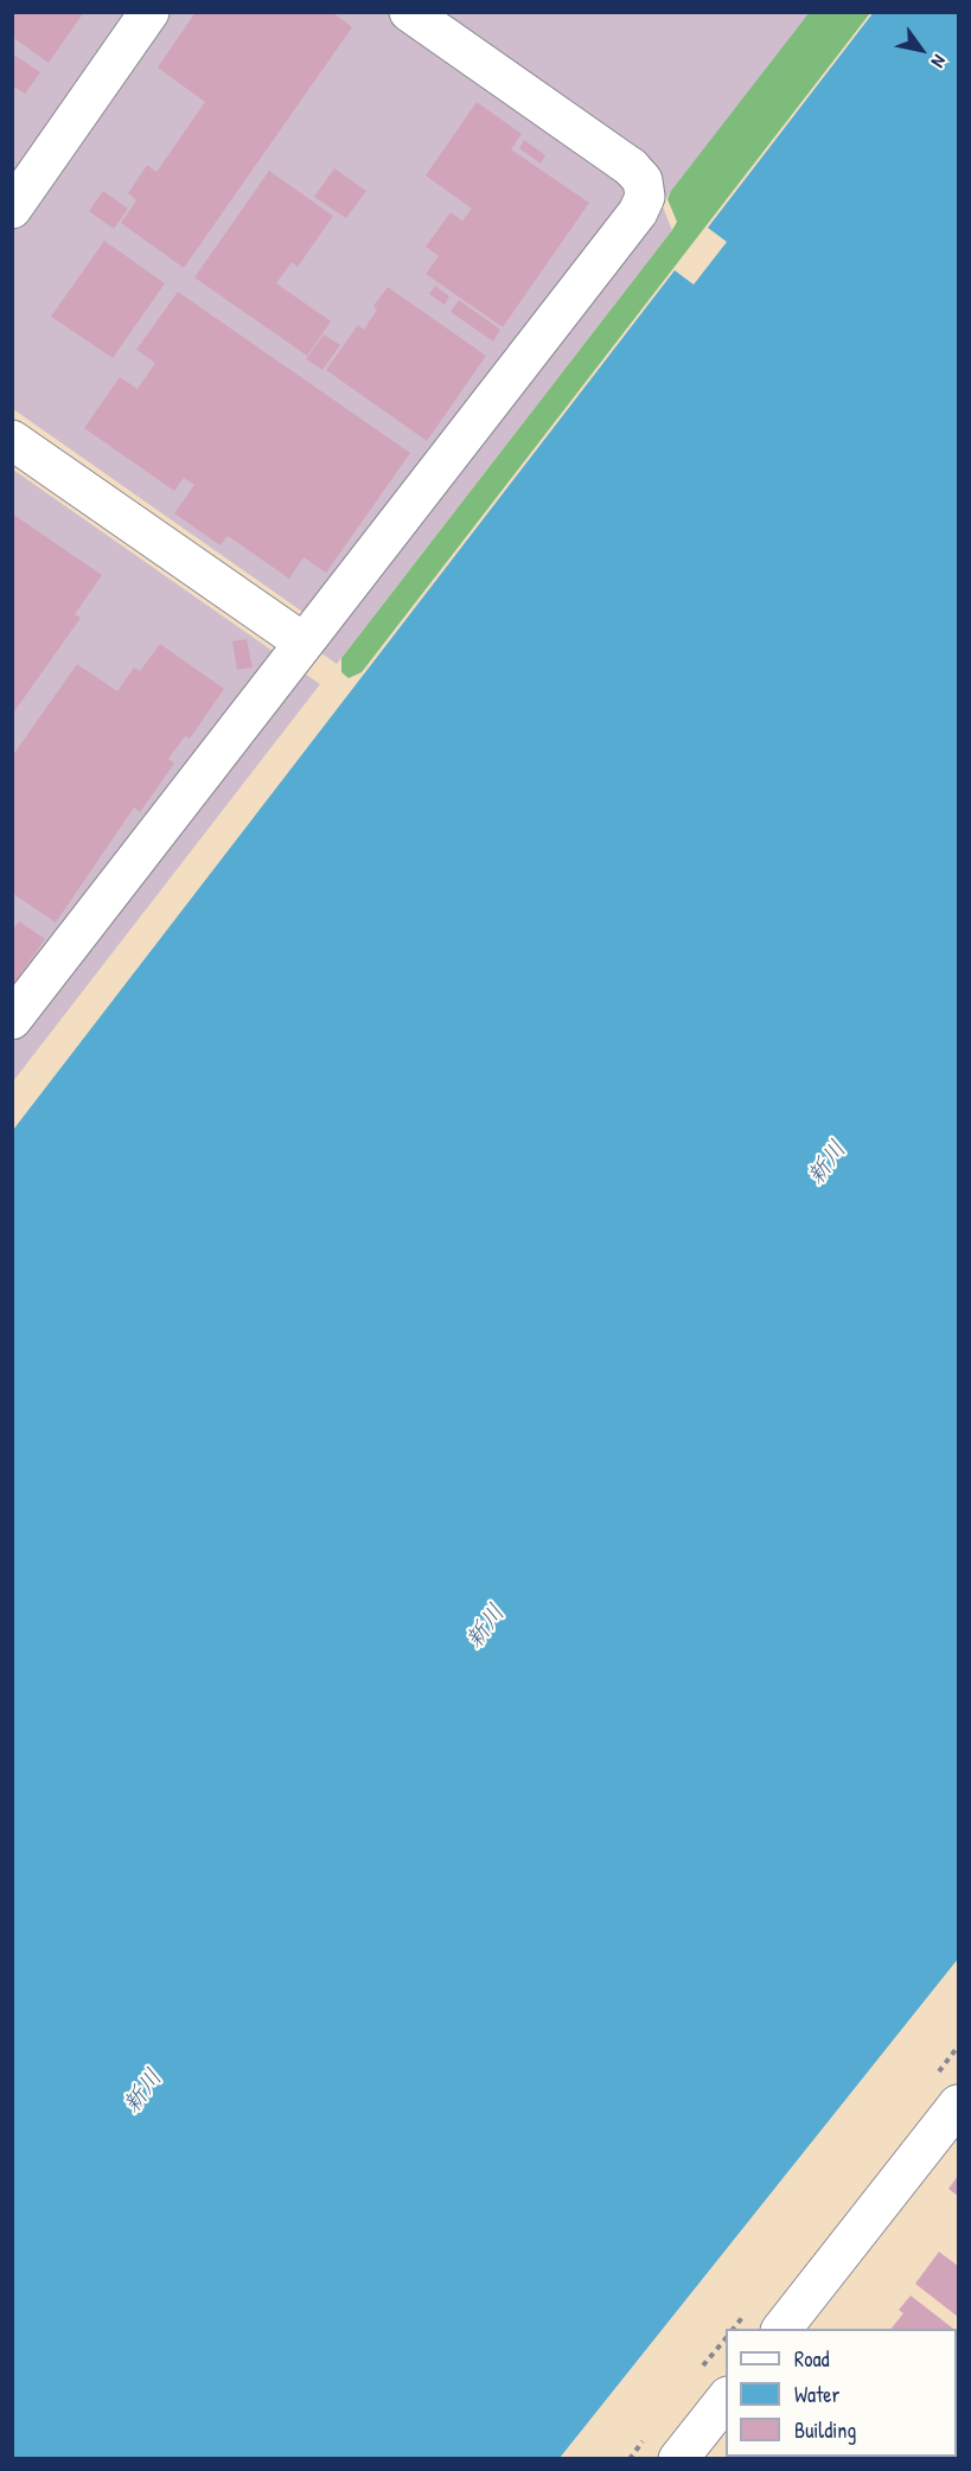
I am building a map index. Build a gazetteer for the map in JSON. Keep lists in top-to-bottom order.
{
  "water": ["新川"],
  "legend": ["Road", "Water", "Building"],
  "north": "bottom right"
}
